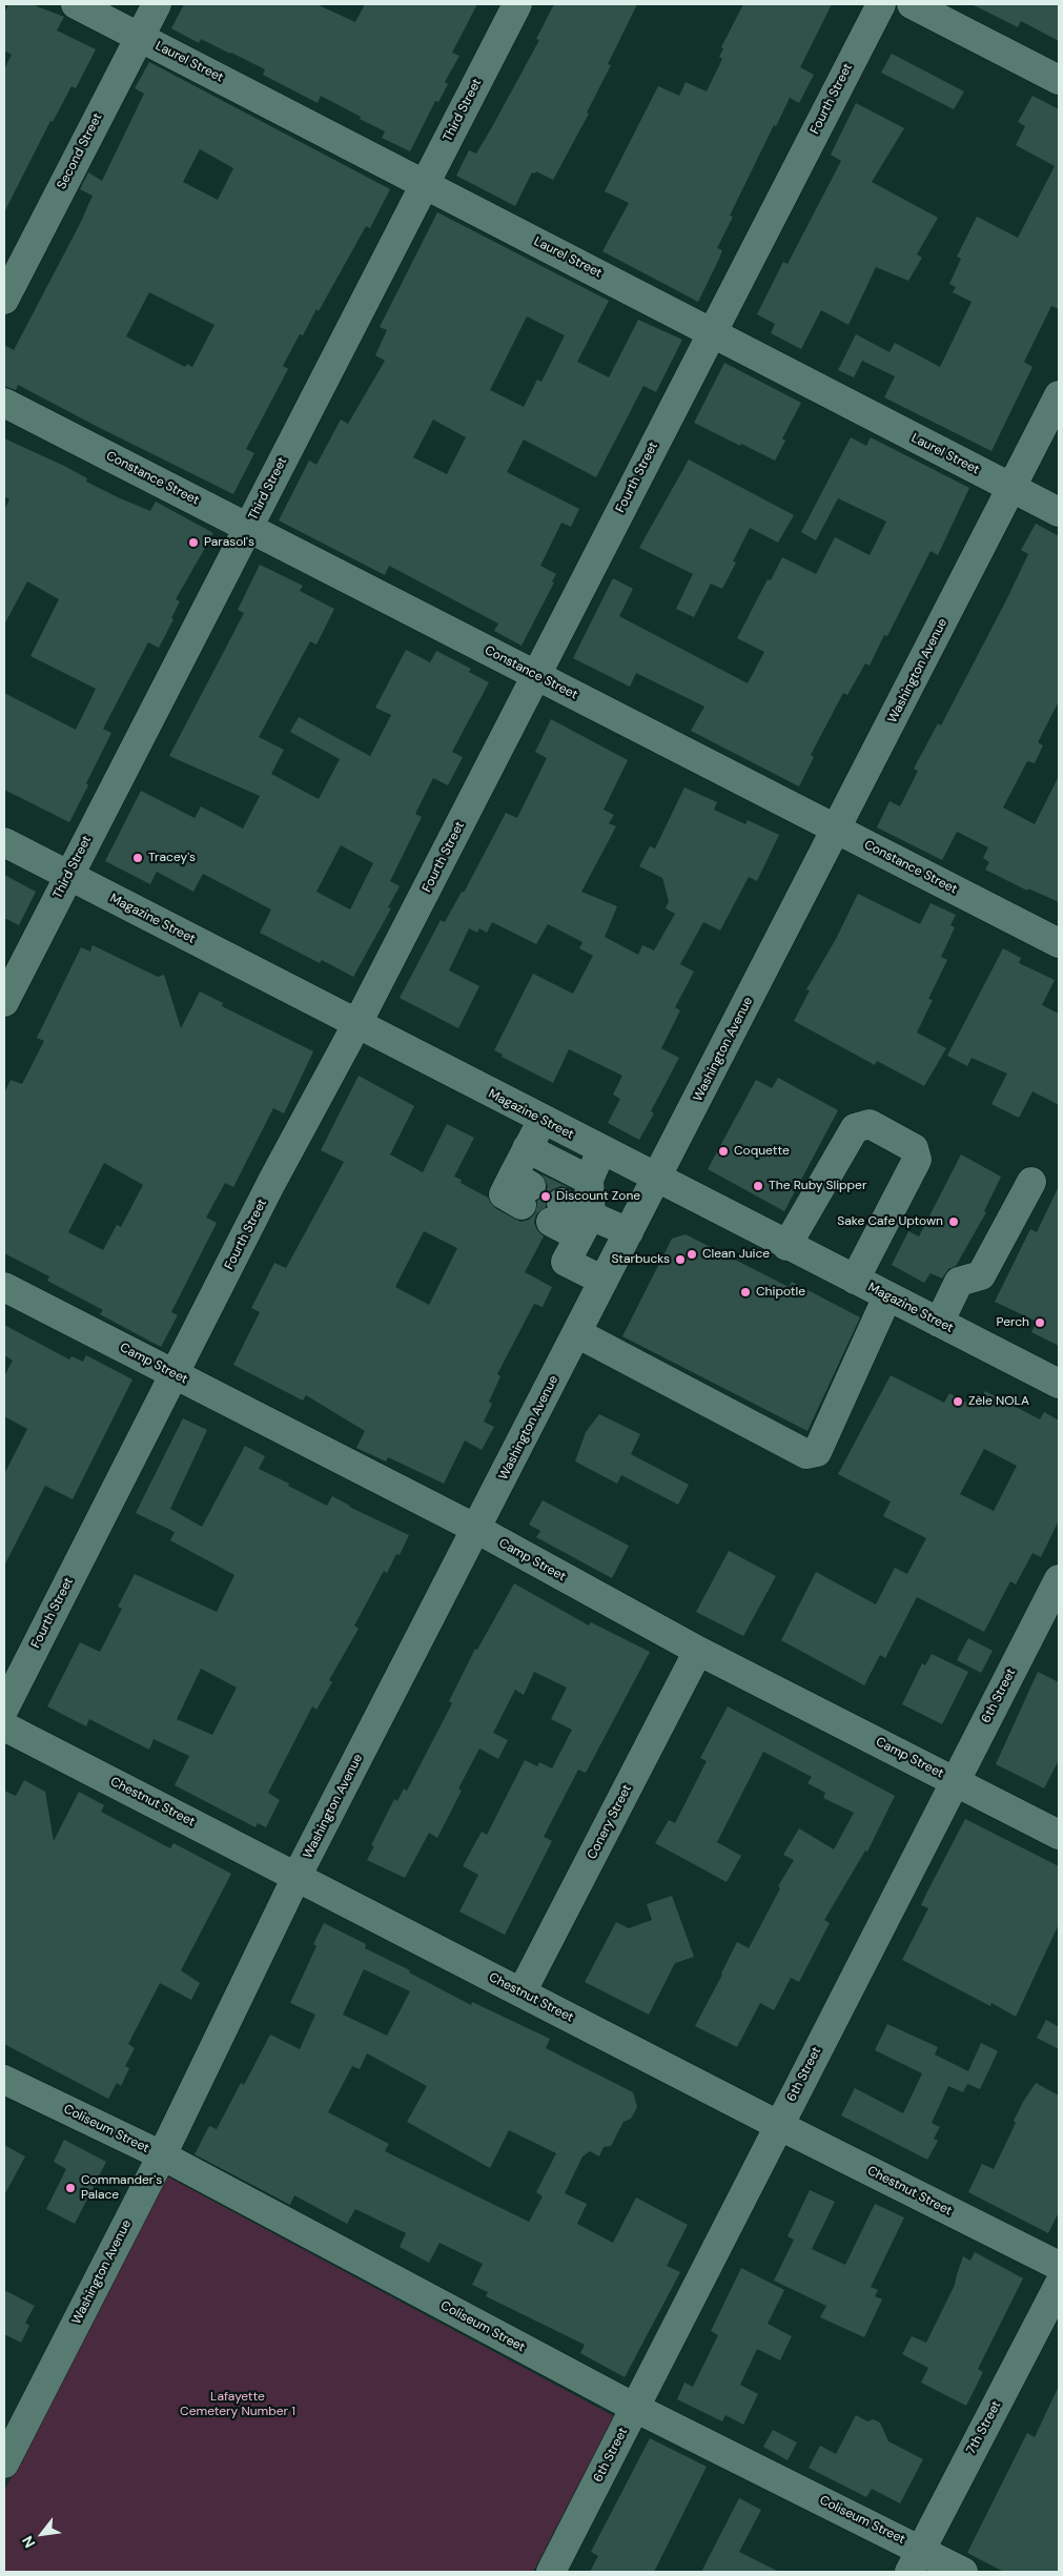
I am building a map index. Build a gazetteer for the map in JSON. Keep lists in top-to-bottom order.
{
  "streets": {
    "street": [
      "Laurel Street",
      "Fourth Street",
      "Third Street",
      "Second Street",
      "Constance Street",
      "Washington Avenue",
      "Magazine Street",
      "Camp Street",
      "6th Street",
      "Chestnut Street",
      "Conery Street",
      "Coliseum Street",
      "7th Street"
    ]
  },
  "crossings": [
    ["Laurel Street", "Fourth Street"],
    ["Laurel Street", "Third Street"],
    ["Laurel Street", "Second Street"],
    ["Laurel Street", "Washington Avenue"],
    ["Fourth Street", "Constance Street"],
    ["Fourth Street", "Magazine Street"],
    ["Fourth Street", "Camp Street"],
    ["Third Street", "Constance Street"],
    ["Third Street", "Magazine Street"],
    ["Constance Street", "Washington Avenue"],
    ["Washington Avenue", "Magazine Street"],
    ["Washington Avenue", "Camp Street"],
    ["Washington Avenue", "Chestnut Street"],
    ["Washington Avenue", "Coliseum Street"],
    ["Camp Street", "6th Street"],
    ["Camp Street", "Conery Street"],
    ["6th Street", "Chestnut Street"],
    ["6th Street", "Coliseum Street"],
    ["Chestnut Street", "Conery Street"],
    ["Coliseum Street", "7th Street"]
  ],
  "parks": ["Lafayette Cemetery Number 1"],
  "places": [
    "Parasol's",
    "Tracey's",
    "Coquette",
    "The Ruby Slipper",
    "Discount Zone",
    "Sake Cafe Uptown",
    "Clean Juice",
    "Starbucks",
    "Chipotle",
    "Perch",
    "Zèle NOLA",
    "Commander's Palace"
  ],
  "north": "bottom left"
}
